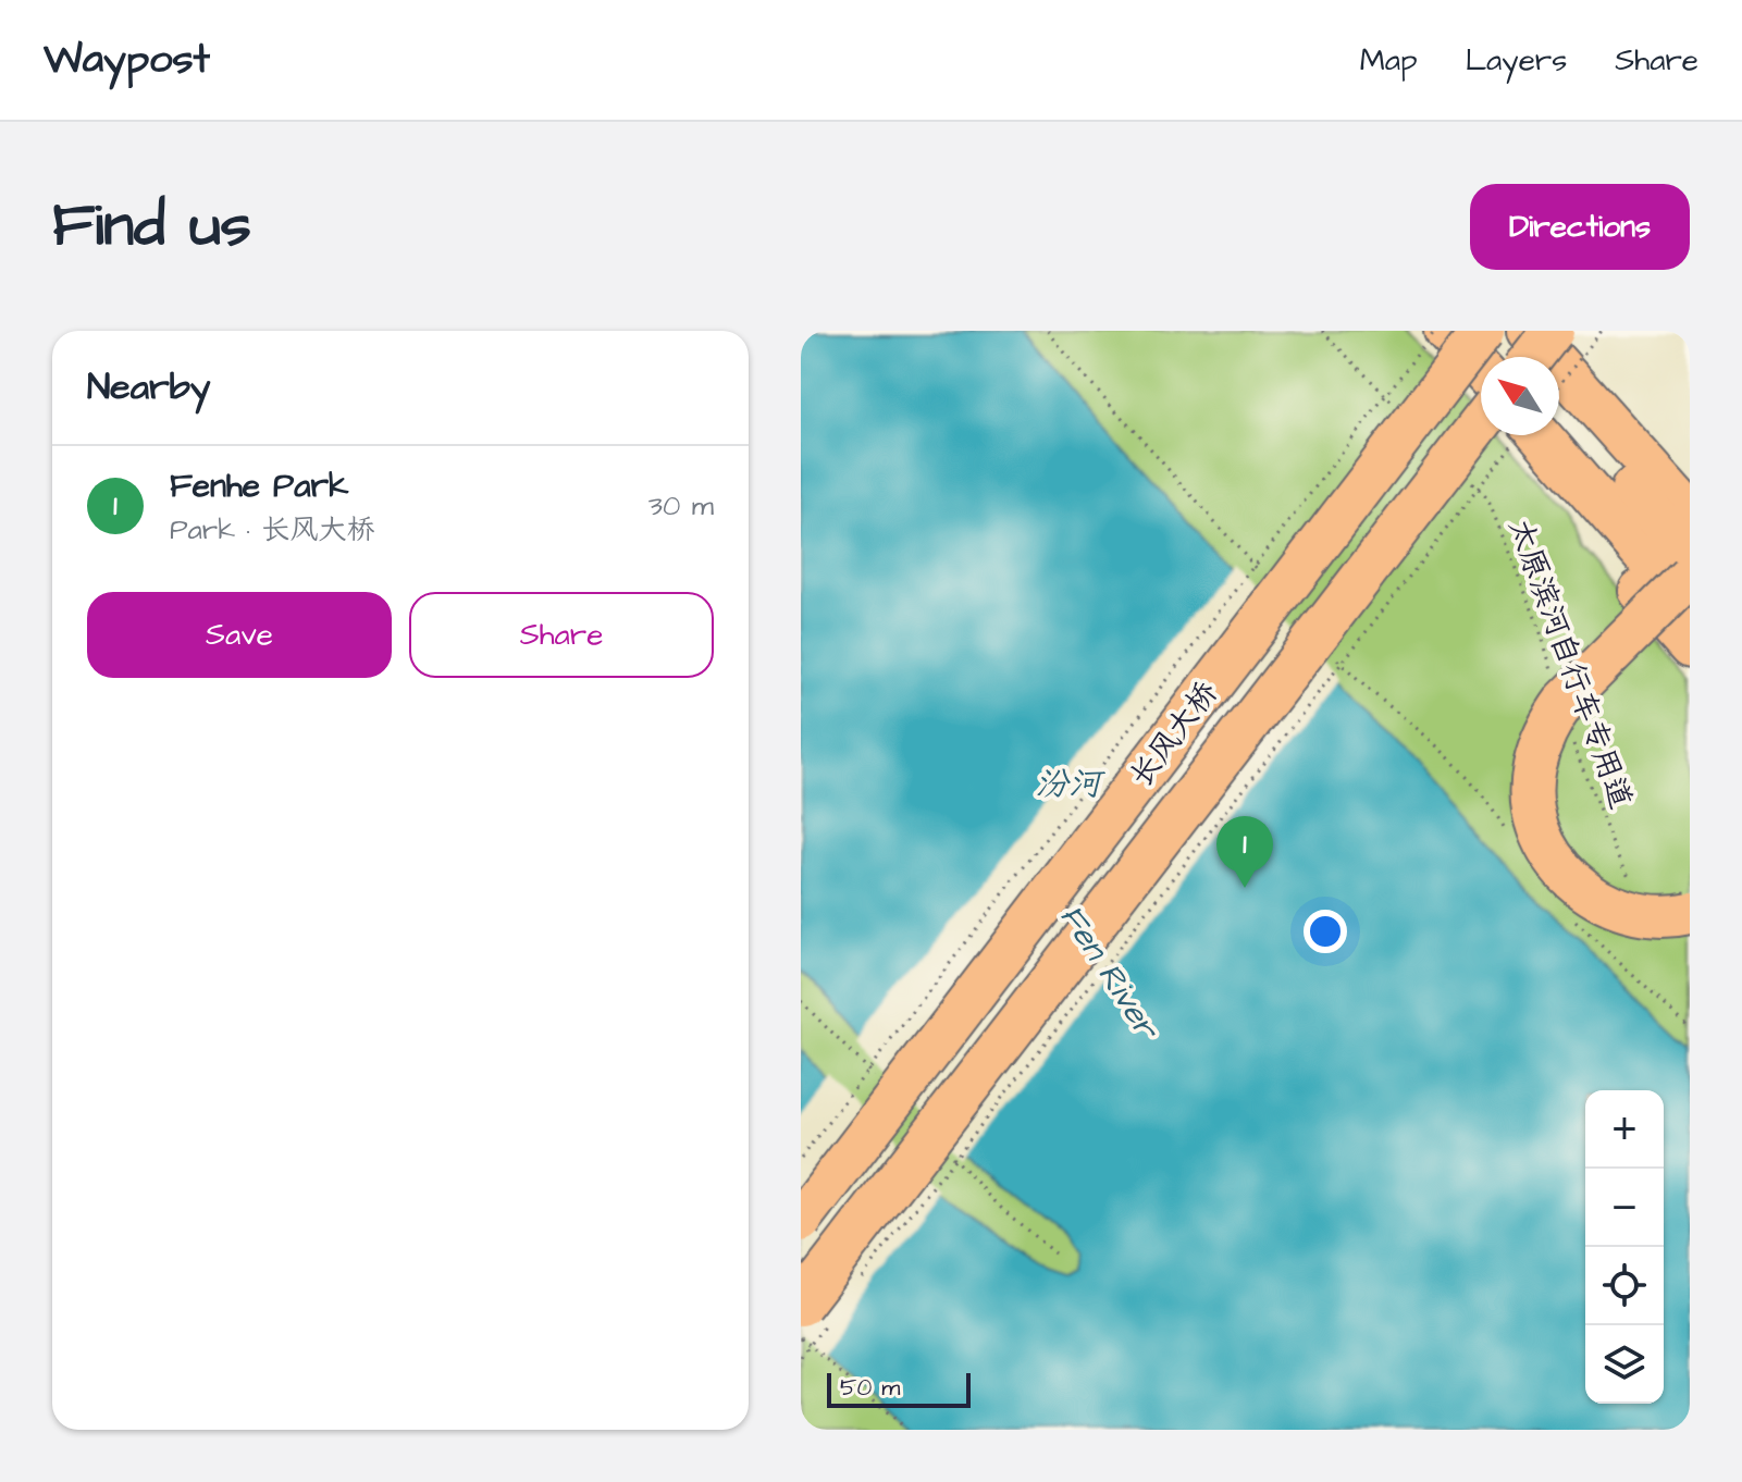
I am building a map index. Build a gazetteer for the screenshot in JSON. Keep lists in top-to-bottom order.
{
  "streets": {
    "highway": ["长风大桥"],
    "path": ["太原滨河自行车专用道"]
  },
  "water": ["汾河", "Fen River"],
  "scale_bar": "50 m",
  "north": "top left",
  "page": {
    "header": "Waypost",
    "nav": ["Map", "Layers", "Share"],
    "title": "Find us",
    "buttons": [
      "Directions",
      ["Save", "Share"]
    ],
    "heading": "Nearby",
    "list": [
      {
        "mark": "1",
        "name": "Fenhe Park",
        "note": "Park · 长风大桥",
        "value": "30 m"
      }
    ],
    "pins": "1",
    "map_buttons": ["+", "−"],
    "scale": "50 m"
  }
}
